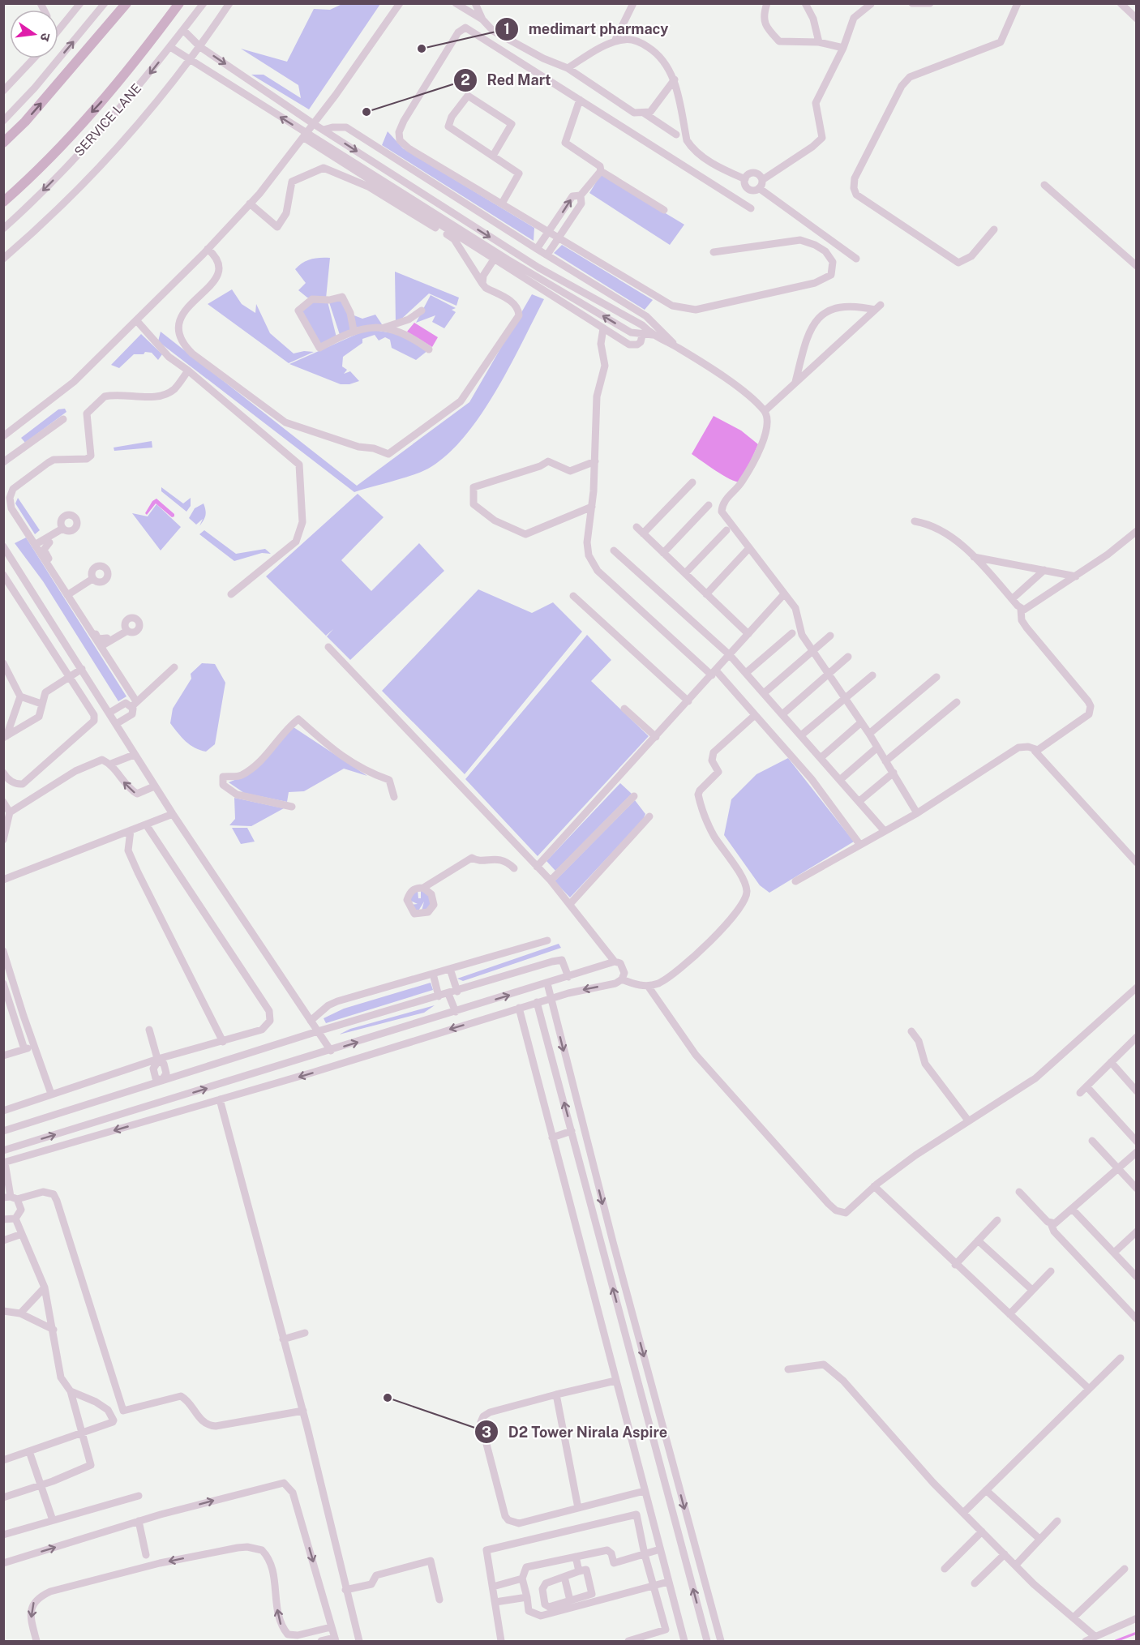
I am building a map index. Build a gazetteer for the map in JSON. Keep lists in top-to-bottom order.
{
  "streets": {
    "street": ["SERVICE LANE"]
  },
  "places": ["medimart pharmacy", "Red Mart", "D2 Tower Nirala Aspire"],
  "north": "right"
}
